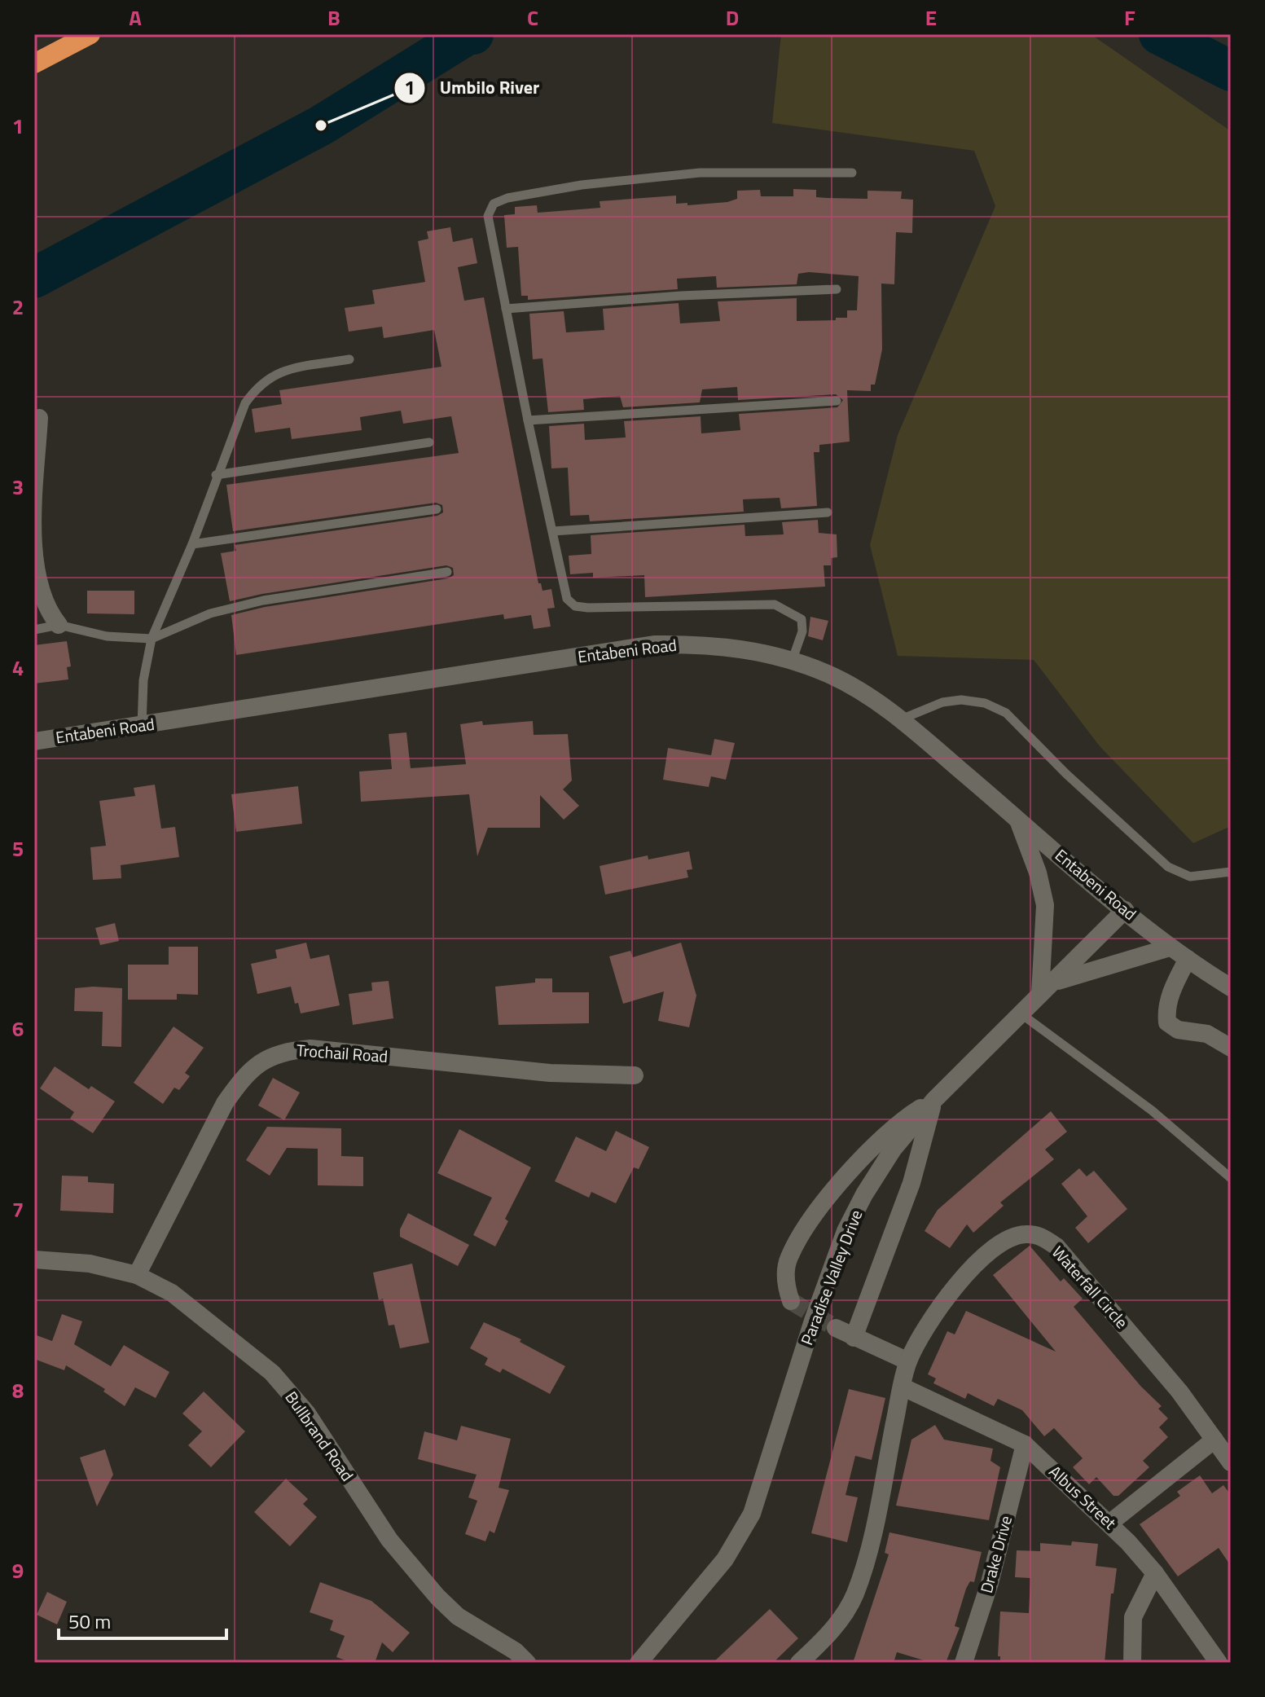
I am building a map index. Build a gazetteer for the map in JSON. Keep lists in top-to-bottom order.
{
  "streets": {
    "street": [
      "Entabeni Road",
      "Trochail Road",
      "Paradise Valley Drive",
      "Waterfall Circle",
      "Bullbrand Road",
      "Albus Street",
      "Drake Drive"
    ]
  },
  "crossings": [
    ["Entabeni Road", "Paradise Valley Drive"],
    ["Trochail Road", "Bullbrand Road"],
    ["Waterfall Circle", "Albus Street"],
    ["Albus Street", "Drake Drive"]
  ],
  "places": ["Umbilo River"],
  "scale_bar": "50 m",
  "grid": {
    "columns": [
      "A",
      "B",
      "C",
      "D",
      "E",
      "F"
    ],
    "rows": [
      "1",
      "2",
      "3",
      "4",
      "5",
      "6",
      "7",
      "8",
      "9"
    ]
  }
}
